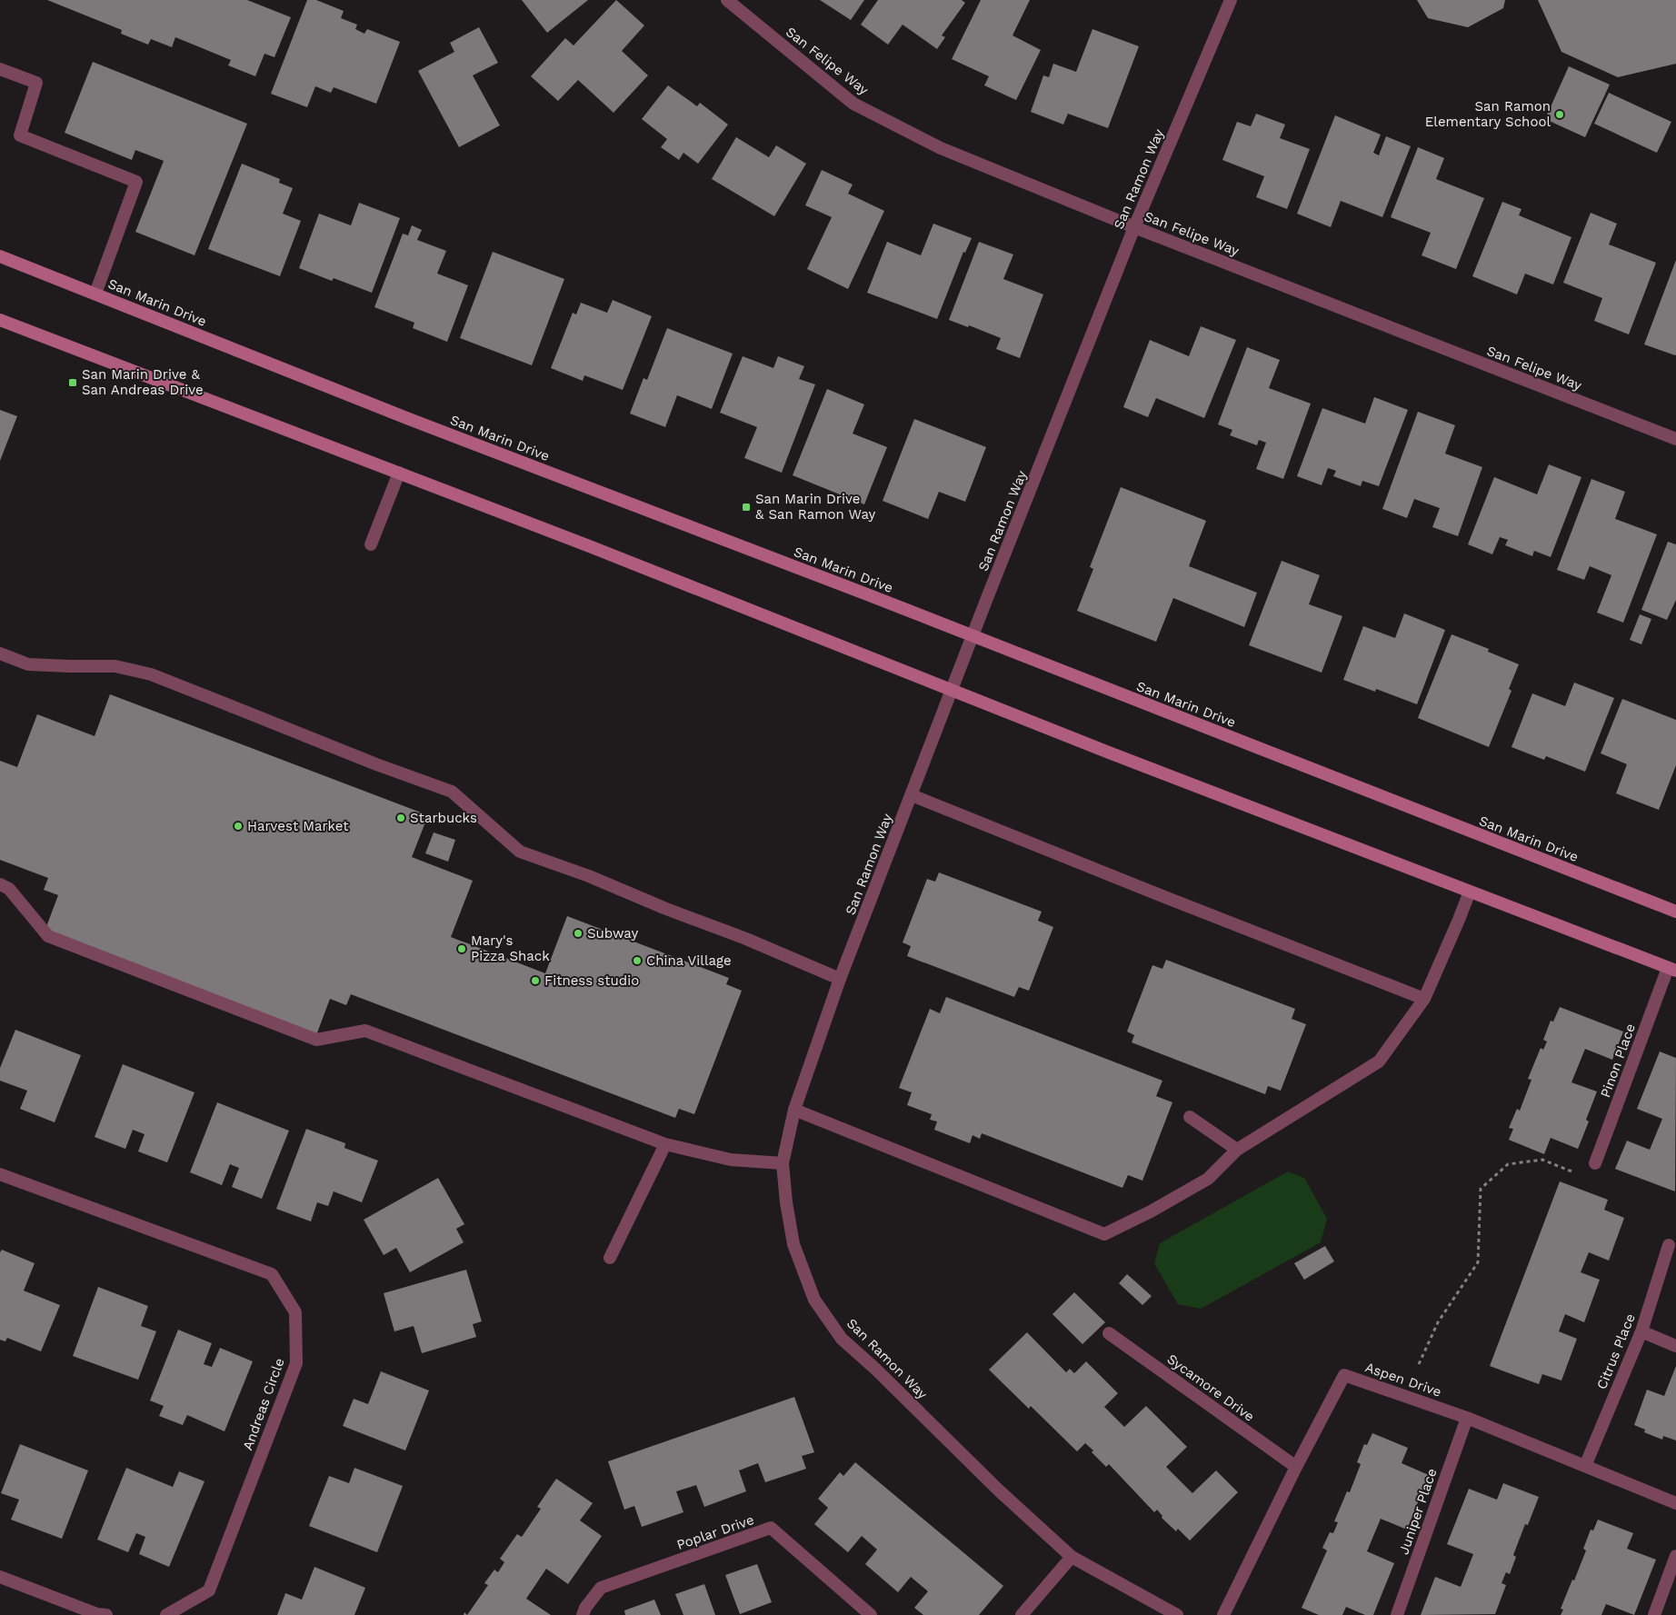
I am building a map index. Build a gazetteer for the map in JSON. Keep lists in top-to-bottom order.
{
  "streets": {
    "main road": ["San Marin Drive"],
    "street": [
      "San Felipe Way",
      "San Ramon Way",
      "Pinon Place",
      "Citrus Place",
      "Aspen Drive",
      "Sycamore Drive",
      "Andreas Circle",
      "Juniper Place",
      "Poplar Drive"
    ]
  },
  "crossings": [
    ["San Felipe Way", "San Ramon Way"],
    ["San Ramon Way", "San Marin Drive"],
    ["Citrus Place", "Aspen Drive"],
    ["Aspen Drive", "Sycamore Drive"],
    ["Aspen Drive", "Juniper Place"]
  ],
  "places": {
    "other": [
      "San Ramon Elementary School",
      "Starbucks",
      "Harvest Market",
      "Subway",
      "Mary's Pizza Shack",
      "China Village",
      "Fitness studio"
    ],
    "transit": ["San Marin Drive & San Andreas Drive", "San Marin Drive & San Ramon Way"]
  }
}
